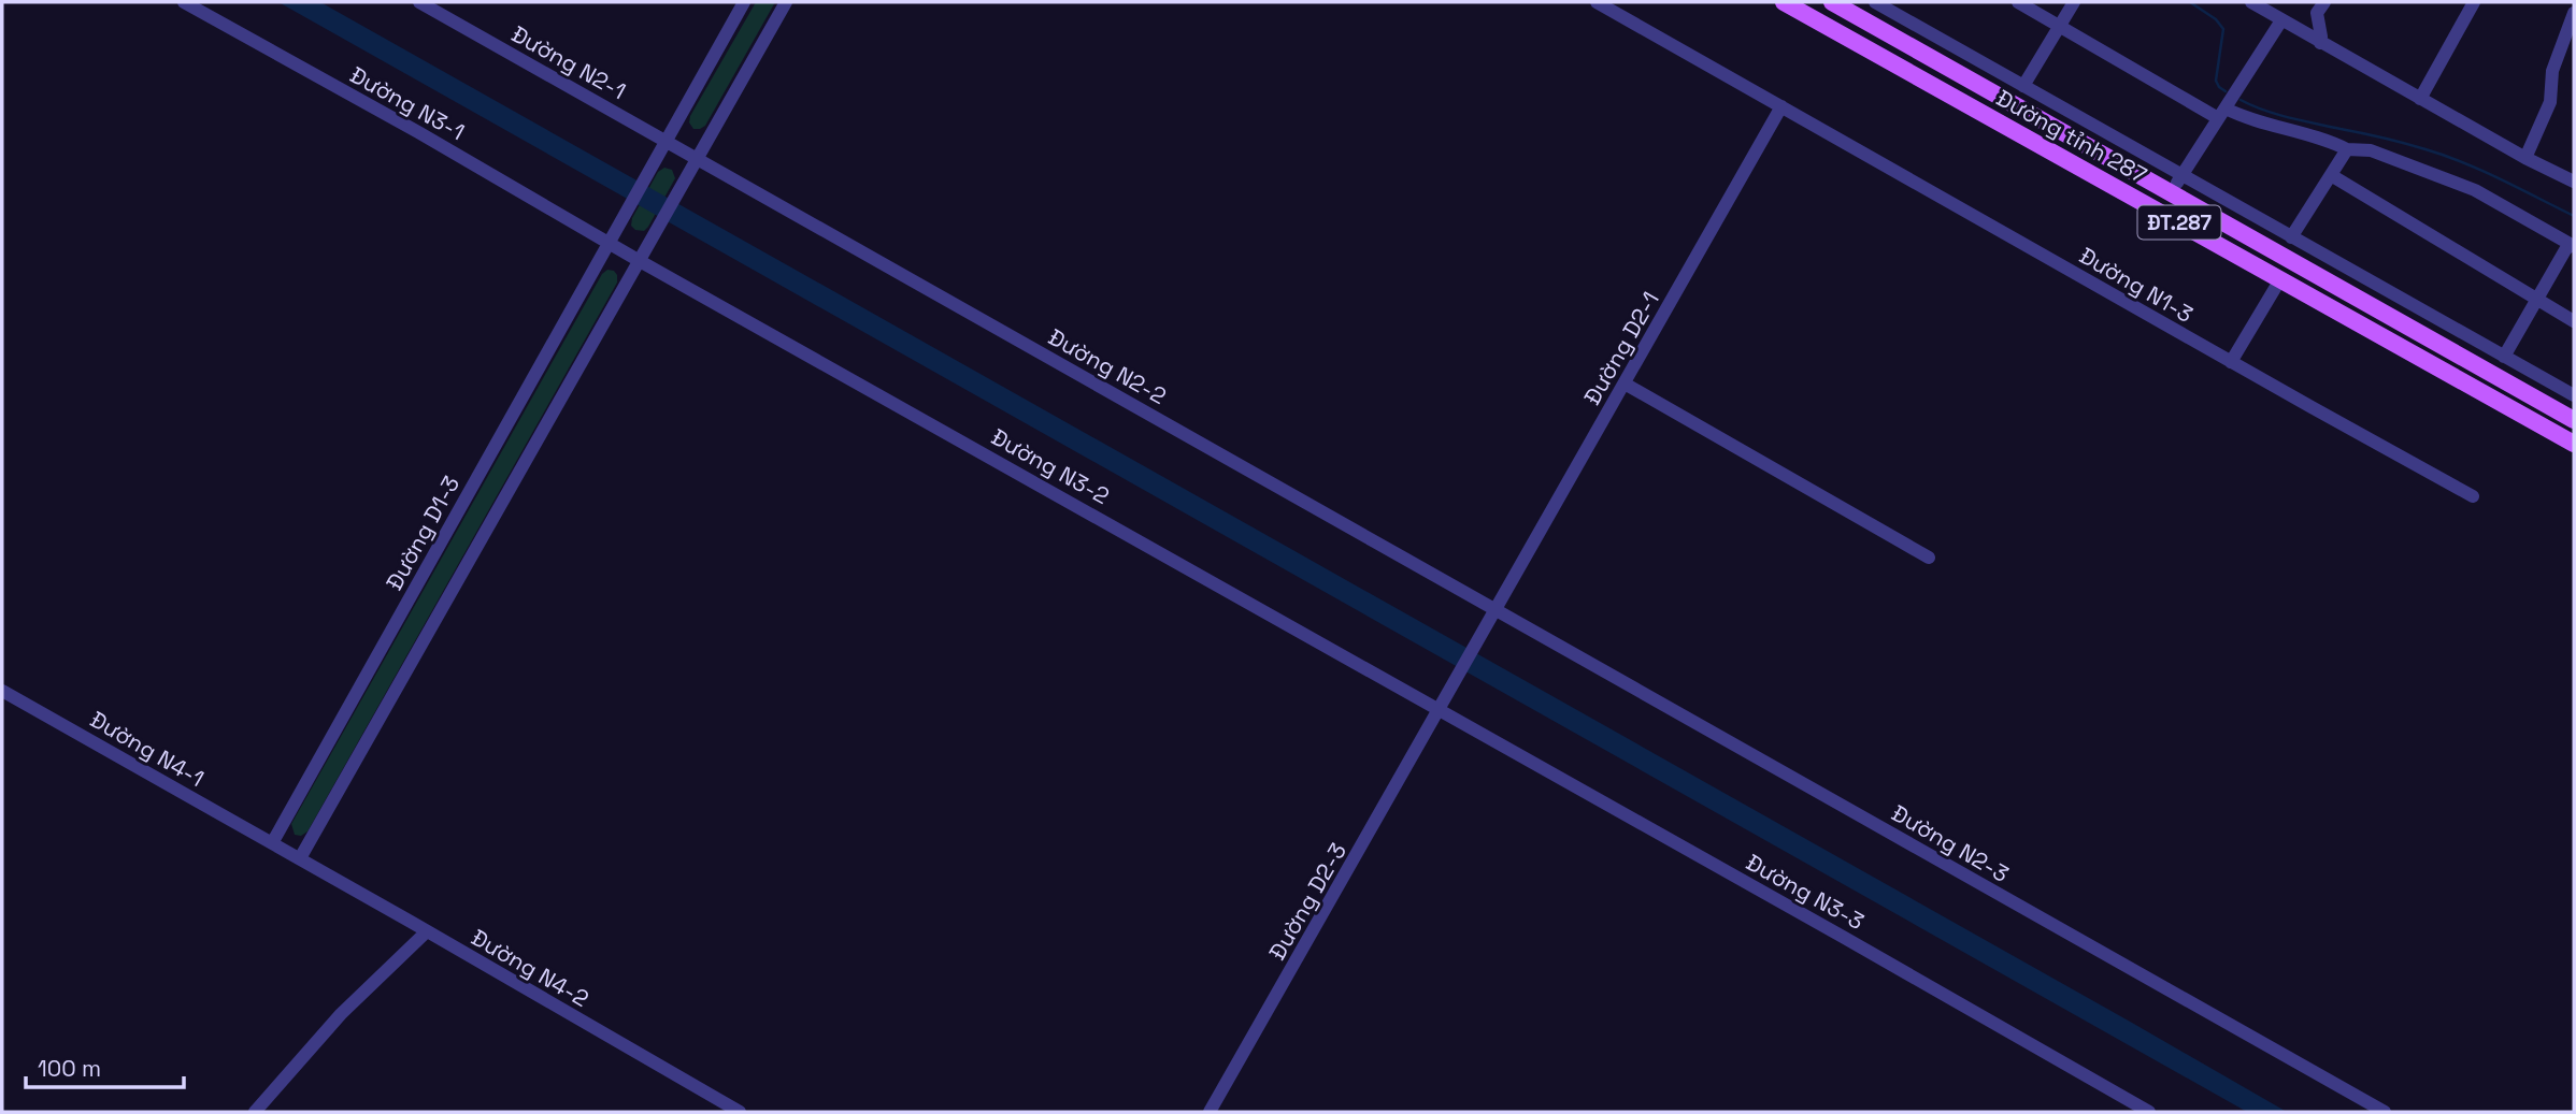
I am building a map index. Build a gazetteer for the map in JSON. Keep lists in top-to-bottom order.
{
  "streets": {
    "main road": ["Đường tỉnh 287", "ĐT.287"],
    "street": [
      "Đường N2-1",
      "Đường N3-1",
      "Đường N1-3",
      "Đường D2-1",
      "Đường N2-2",
      "Đường N3-2",
      "Đường D1-3",
      "Đường N4-1",
      "Đường N2-3",
      "Đường N3-3",
      "Đường D2-3",
      "Đường N4-2"
    ]
  },
  "crossings": [
    ["Đường N2-1", "Đường N2-2"],
    ["Đường N2-1", "Đường D1-3"],
    ["Đường N3-1", "Đường N3-2"],
    ["Đường N3-1", "Đường D1-3"],
    ["Đường N1-3", "Đường D2-1"],
    ["Đường D2-1", "Đường N2-2"],
    ["Đường D2-1", "Đường N3-2"],
    ["Đường D2-1", "Đường N2-3"],
    ["Đường D2-1", "Đường N3-3"],
    ["Đường D2-1", "Đường D2-3"],
    ["Đường N2-2", "Đường N2-3"],
    ["Đường N3-2", "Đường N3-3"],
    ["Đường N3-2", "Đường D2-3"],
    ["Đường D1-3", "Đường N4-1"],
    ["Đường N4-1", "Đường N4-2"],
    ["Đường N3-3", "Đường D2-3"]
  ],
  "scale_bar": "100 m"
}
